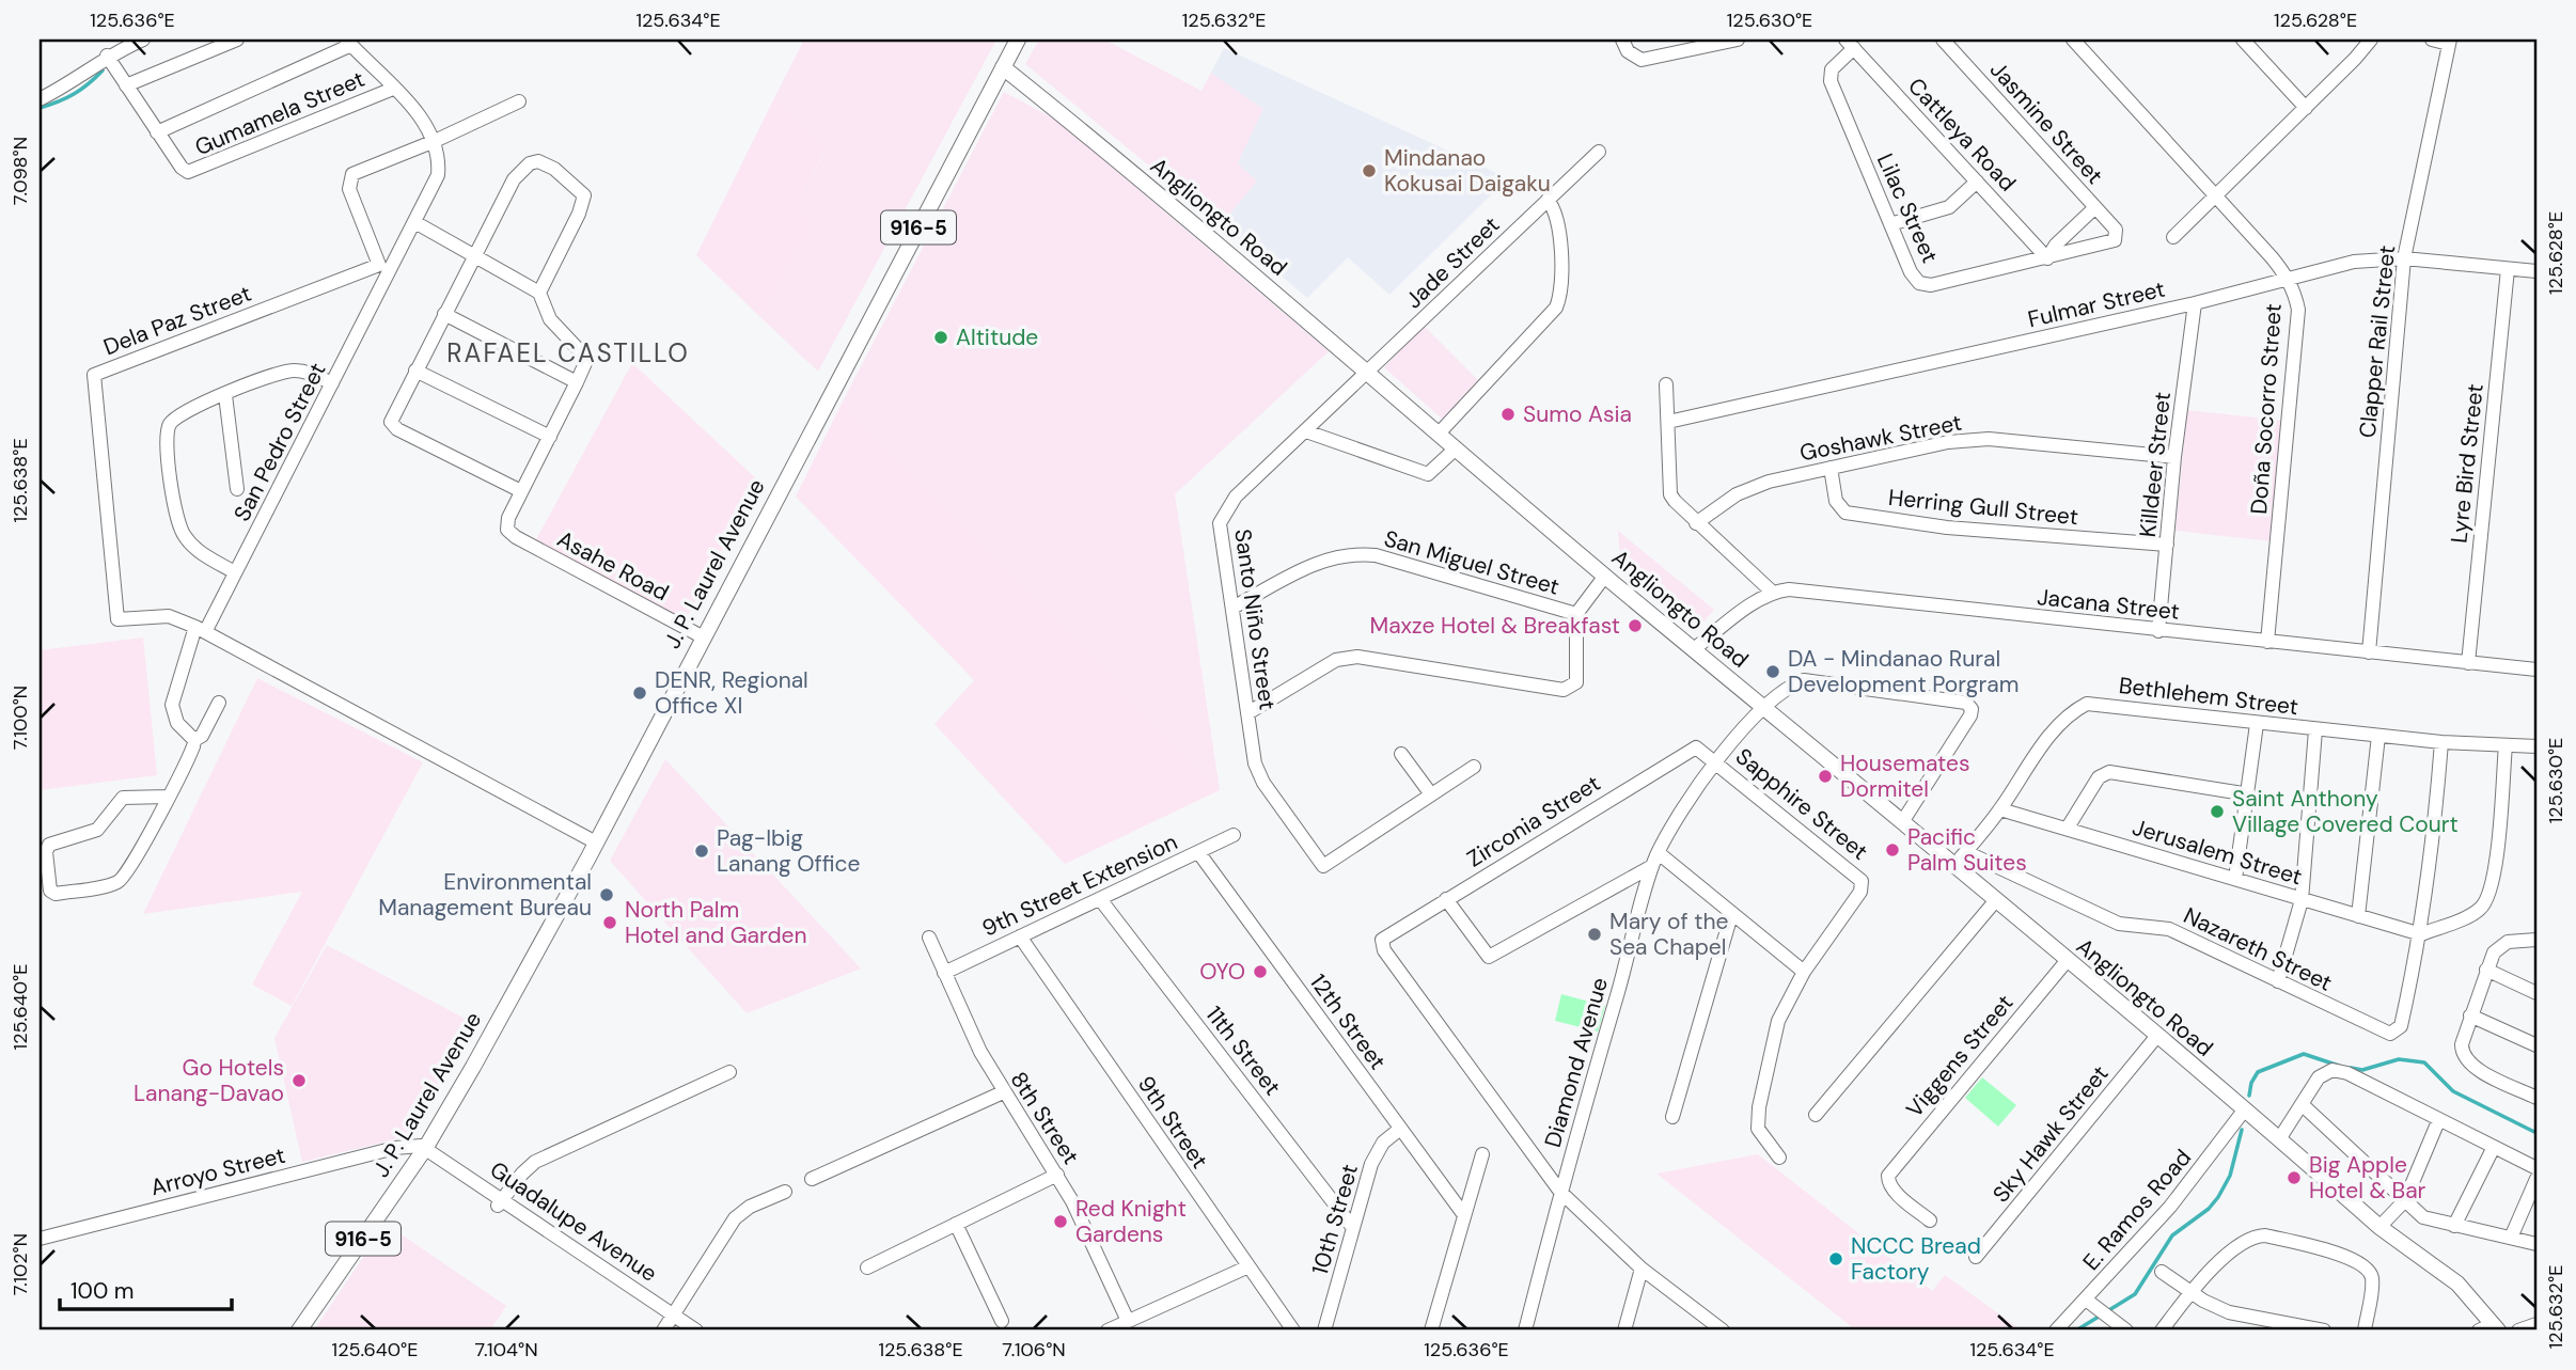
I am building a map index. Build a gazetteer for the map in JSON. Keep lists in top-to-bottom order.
{
  "streets": {
    "main road": ["Angliongto Road", "916-5", "J. P. Laurel Avenue"],
    "street": [
      "Gumamela Street",
      "Jasmine Street",
      "Cattleya Road",
      "Lilac Street",
      "Jade Street",
      "Fulmar Street",
      "Dela Paz Street",
      "Clapper Rail Street",
      "Doña Socorro Street",
      "Goshawk Street",
      "San Pedro Street",
      "Lyre Bird Street",
      "Killdeer Street",
      "Herring Gull Street",
      "San Miguel Street",
      "Asahe Road",
      "Jacana Street",
      "Santo Niño Street",
      "Bethlehem Street",
      "Sapphire Street",
      "Zirconia Street",
      "Jerusalem Street",
      "9th Street Extension",
      "Nazareth Street",
      "12th Street",
      "11th Street",
      "Viggens Street",
      "Diamond Avenue",
      "8th Street",
      "9th Street",
      "Sky Hawk Street",
      "Arroyo Street",
      "E. Ramos Road",
      "10th Street",
      "Guadalupe Avenue"
    ]
  },
  "crossings": [
    ["Jasmine Street", "Lilac Street"],
    ["Cattleya Road", "Lilac Street"],
    ["Angliongto Road", "Jade Street"],
    ["Angliongto Road", "J. P. Laurel Avenue"],
    ["Angliongto Road", "Santo Niño Street"],
    ["Angliongto Road", "Bethlehem Street"],
    ["Angliongto Road", "Viggens Street"],
    ["Angliongto Road", "Diamond Avenue"],
    ["Angliongto Road", "Sky Hawk Street"],
    ["Angliongto Road", "E. Ramos Road"],
    ["Jade Street", "Santo Niño Street"],
    ["Fulmar Street", "Clapper Rail Street"],
    ["Fulmar Street", "Doña Socorro Street"],
    ["Fulmar Street", "Lyre Bird Street"],
    ["Fulmar Street", "Killdeer Street"],
    ["Dela Paz Street", "San Pedro Street"],
    ["Clapper Rail Street", "Jacana Street"],
    ["Doña Socorro Street", "Jacana Street"],
    ["Goshawk Street", "Killdeer Street"],
    ["Goshawk Street", "Herring Gull Street"],
    ["Lyre Bird Street", "Jacana Street"],
    ["Killdeer Street", "Herring Gull Street"],
    ["Killdeer Street", "Jacana Street"],
    ["San Miguel Street", "Santo Niño Street"],
    ["J. P. Laurel Avenue", "Asahe Road"],
    ["J. P. Laurel Avenue", "Arroyo Street"],
    ["J. P. Laurel Avenue", "Guadalupe Avenue"],
    ["Bethlehem Street", "Jerusalem Street"],
    ["Bethlehem Street", "Nazareth Street"],
    ["Sapphire Street", "Zirconia Street"],
    ["Sapphire Street", "Diamond Avenue"],
    ["Zirconia Street", "Diamond Avenue"],
    ["Jerusalem Street", "Nazareth Street"],
    ["9th Street Extension", "12th Street"],
    ["9th Street Extension", "11th Street"],
    ["9th Street Extension", "8th Street"],
    ["9th Street Extension", "9th Street"],
    ["12th Street", "10th Street"],
    ["11th Street", "10th Street"],
    ["Arroyo Street", "Guadalupe Avenue"]
  ],
  "districts": ["RAFAEL CASTILLO"],
  "places": [
    "Mindanao Kokusai Daigaku",
    "Altitude",
    "Sumo Asia",
    "Maxze Hotel & Breakfast",
    "DA - Mindanao Rural Development Porgram",
    "DENR, Regional Office XI",
    "Housemates Dormitel",
    "Saint Anthony Village Covered Court",
    "Pacific Palm Suites",
    "Pag-Ibig Lanang Office",
    "Environmental Management Bureau",
    "North Palm Hotel and Garden",
    "Mary of the Sea Chapel",
    "OYO",
    "Go Hotels Lanang-Davao",
    "Big Apple Hotel & Bar",
    "Red Knight Gardens",
    "NCCC Bread Factory"
  ],
  "scale_bar": "100 m",
  "coordinates": [
    "125.636°E",
    "125.634°E",
    "125.632°E",
    "125.630°E",
    "125.628°E",
    "7.098°N",
    "125.638°E",
    "7.100°N",
    "125.640°E",
    "7.102°N",
    "7.104°N",
    "7.106°N"
  ]
}
